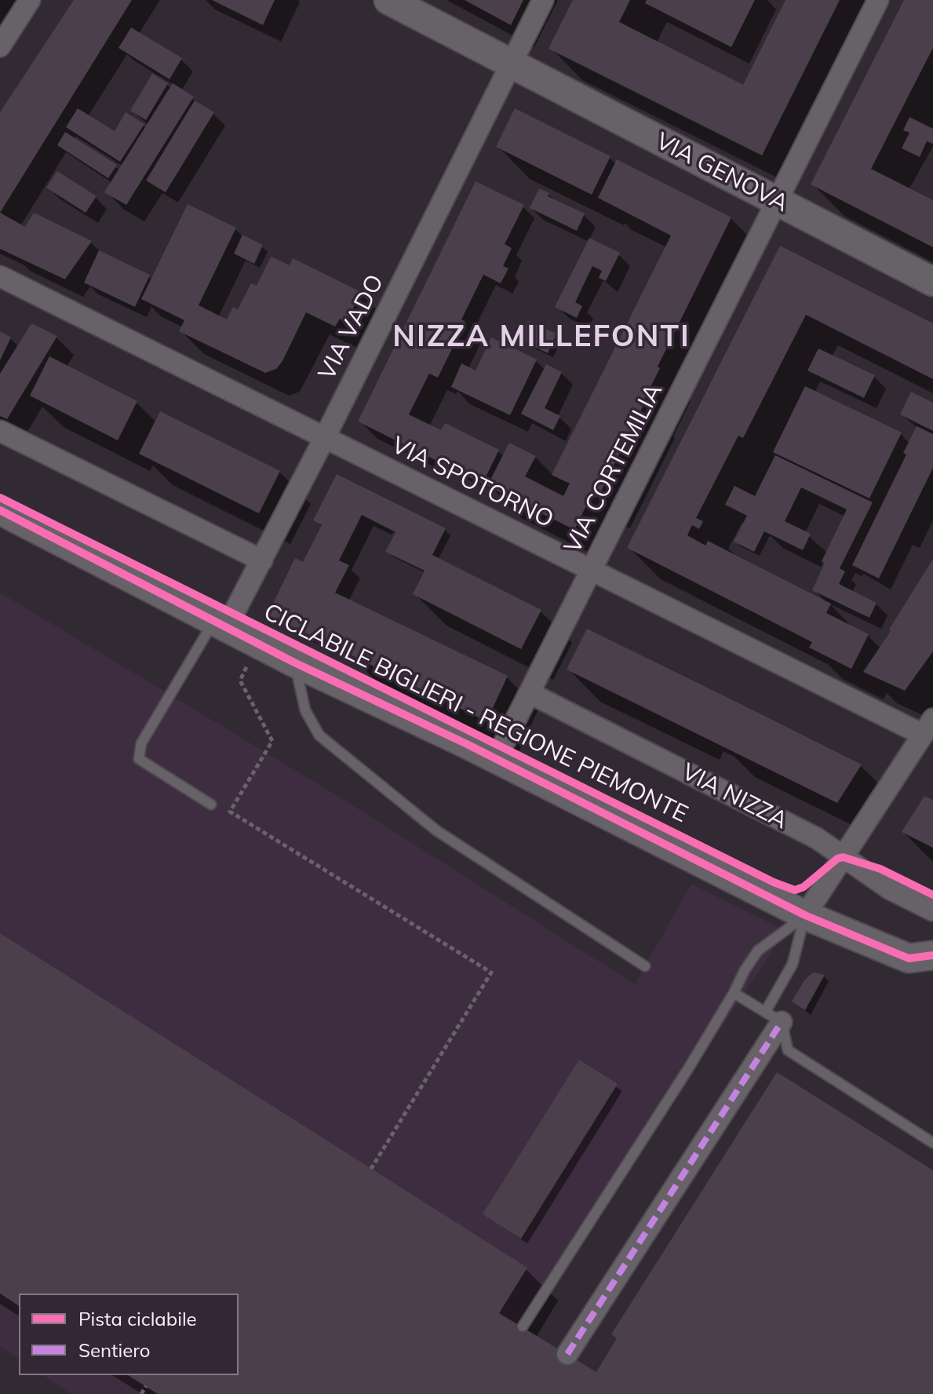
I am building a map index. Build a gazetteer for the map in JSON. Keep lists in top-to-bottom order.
{
  "streets": {
    "street": [
      "VIA GENOVA",
      "VIA VADO",
      "VIA CORTEMILIA",
      "VIA SPOTORNO",
      "VIA NIZZA"
    ],
    "cycle path": ["CICLABILE BIGLIERI - REGIONE PIEMONTE"]
  },
  "crossings": [
    ["VIA GENOVA", "VIA VADO"],
    ["VIA GENOVA", "VIA CORTEMILIA"],
    ["VIA VADO", "VIA SPOTORNO"],
    ["VIA CORTEMILIA", "VIA SPOTORNO"],
    ["VIA CORTEMILIA", "VIA NIZZA"]
  ],
  "districts": ["NIZZA MILLEFONTI"],
  "legend": ["Pista ciclabile", "Sentiero"]
}
